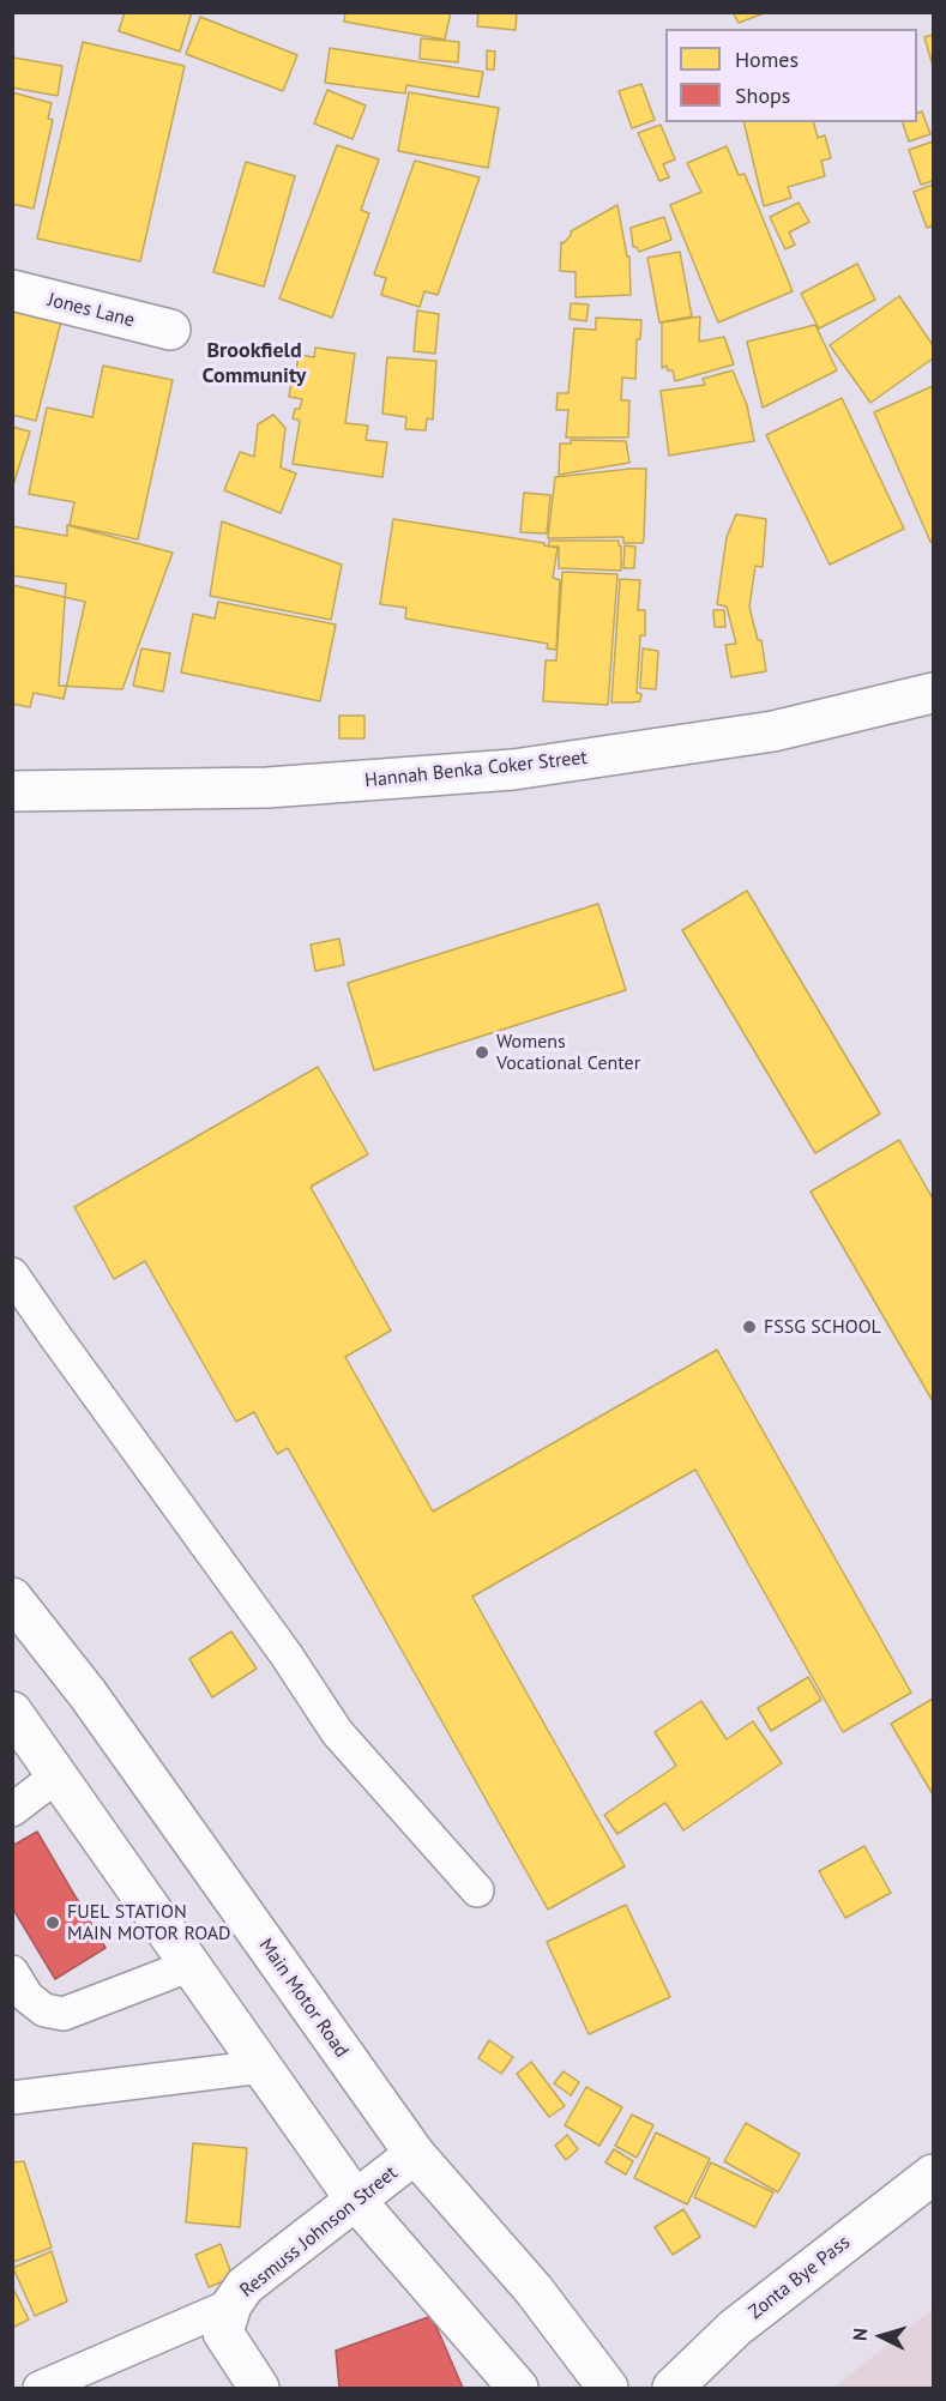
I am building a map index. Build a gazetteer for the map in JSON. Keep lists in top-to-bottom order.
{
  "streets": {
    "main road": [
      "Jones Lane",
      "Hannah Benka Coker Street",
      "Main Motor Road",
      "Resmuss Johnson Street",
      "Zonta Bye Pass"
    ]
  },
  "crossings": [
    ["Main Motor Road", "Resmuss Johnson Street"]
  ],
  "districts": ["Brookfield Community"],
  "places": ["Womens Vocational Center", "FSSG SCHOOL", "FUEL STATION MAIN MOTOR ROAD"],
  "legend": ["Homes", "Shops"],
  "north": "left"
}
